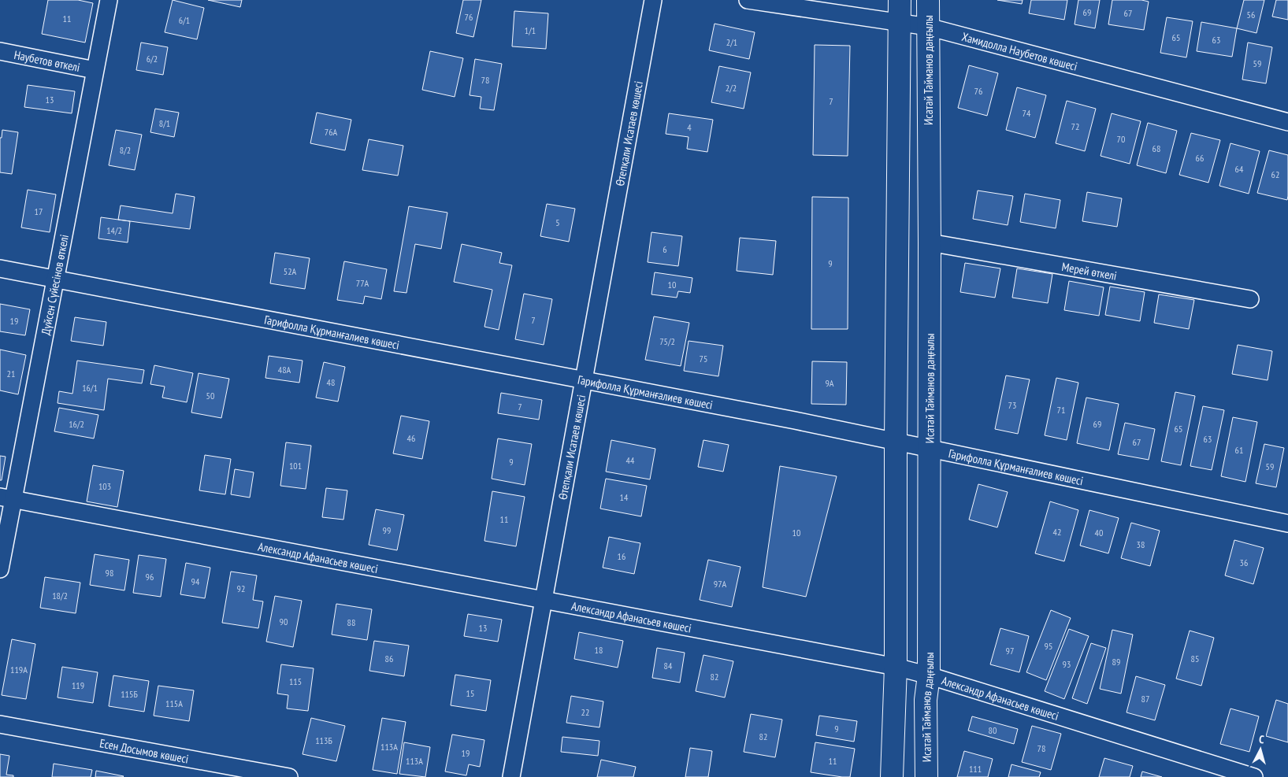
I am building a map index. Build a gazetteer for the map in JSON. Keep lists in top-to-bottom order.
{
  "streets": {
    "main road": ["Исатай Тайманов даңғылы"],
    "street": [
      "Хамидолла Наубетов көшесі",
      "Наубетов өткелі",
      "Өтепқали Исатаев көшесі",
      "Мерей өткелі",
      "Дүйсен Сүйесінов өткелі",
      "Гарифолла Құрманғалиев көшесі",
      "Александр Афанасьев көшесі",
      "Есен Досымов көшесі"
    ]
  },
  "crossings": [
    ["Хамидолла Наубетов көшесі", "Исатай Тайманов даңғылы"],
    ["Наубетов өткелі", "Дүйсен Сүйесінов өткелі"],
    ["Исатай Тайманов даңғылы", "Мерей өткелі"],
    ["Исатай Тайманов даңғылы", "Гарифолла Құрманғалиев көшесі"],
    ["Исатай Тайманов даңғылы", "Александр Афанасьев көшесі"],
    ["Өтепқали Исатаев көшесі", "Гарифолла Құрманғалиев көшесі"],
    ["Өтепқали Исатаев көшесі", "Александр Афанасьев көшесі"],
    ["Дүйсен Сүйесінов өткелі", "Гарифолла Құрманғалиев көшесі"],
    ["Дүйсен Сүйесінов өткелі", "Александр Афанасьев көшесі"]
  ],
  "house_numbers": [
    "69",
    "67",
    "56",
    "76",
    "11",
    "6/1",
    "1/1",
    "65",
    "63",
    "2/1",
    "6/2",
    "59",
    "78",
    "2/2",
    "76",
    "13",
    "7",
    "74",
    "8/1",
    "72",
    "4",
    "76А",
    "70",
    "68",
    "8/2",
    "66",
    "64",
    "62",
    "17",
    "5",
    "14/2",
    "6",
    "9",
    "52А",
    "77А",
    "10",
    "7",
    "19",
    "75/2",
    "75",
    "48А",
    "21",
    "48",
    "9А",
    "16/1",
    "50",
    "73",
    "7",
    "71",
    "16/2",
    "69",
    "65",
    "46",
    "63",
    "67",
    "61",
    "44",
    "9",
    "101",
    "59",
    "103",
    "14",
    "11",
    "99",
    "42",
    "10",
    "40",
    "38",
    "16",
    "36",
    "98",
    "96",
    "94",
    "97А",
    "92",
    "18/2",
    "90",
    "88",
    "13",
    "95",
    "18",
    "97",
    "86",
    "85",
    "89",
    "93",
    "84",
    "119А",
    "82",
    "115",
    "119",
    "15",
    "115Б",
    "87",
    "115А",
    "22",
    "9",
    "80",
    "82",
    "113Б",
    "113А",
    "78",
    "19",
    "113А",
    "11",
    "111"
  ],
  "north": "top"
}
